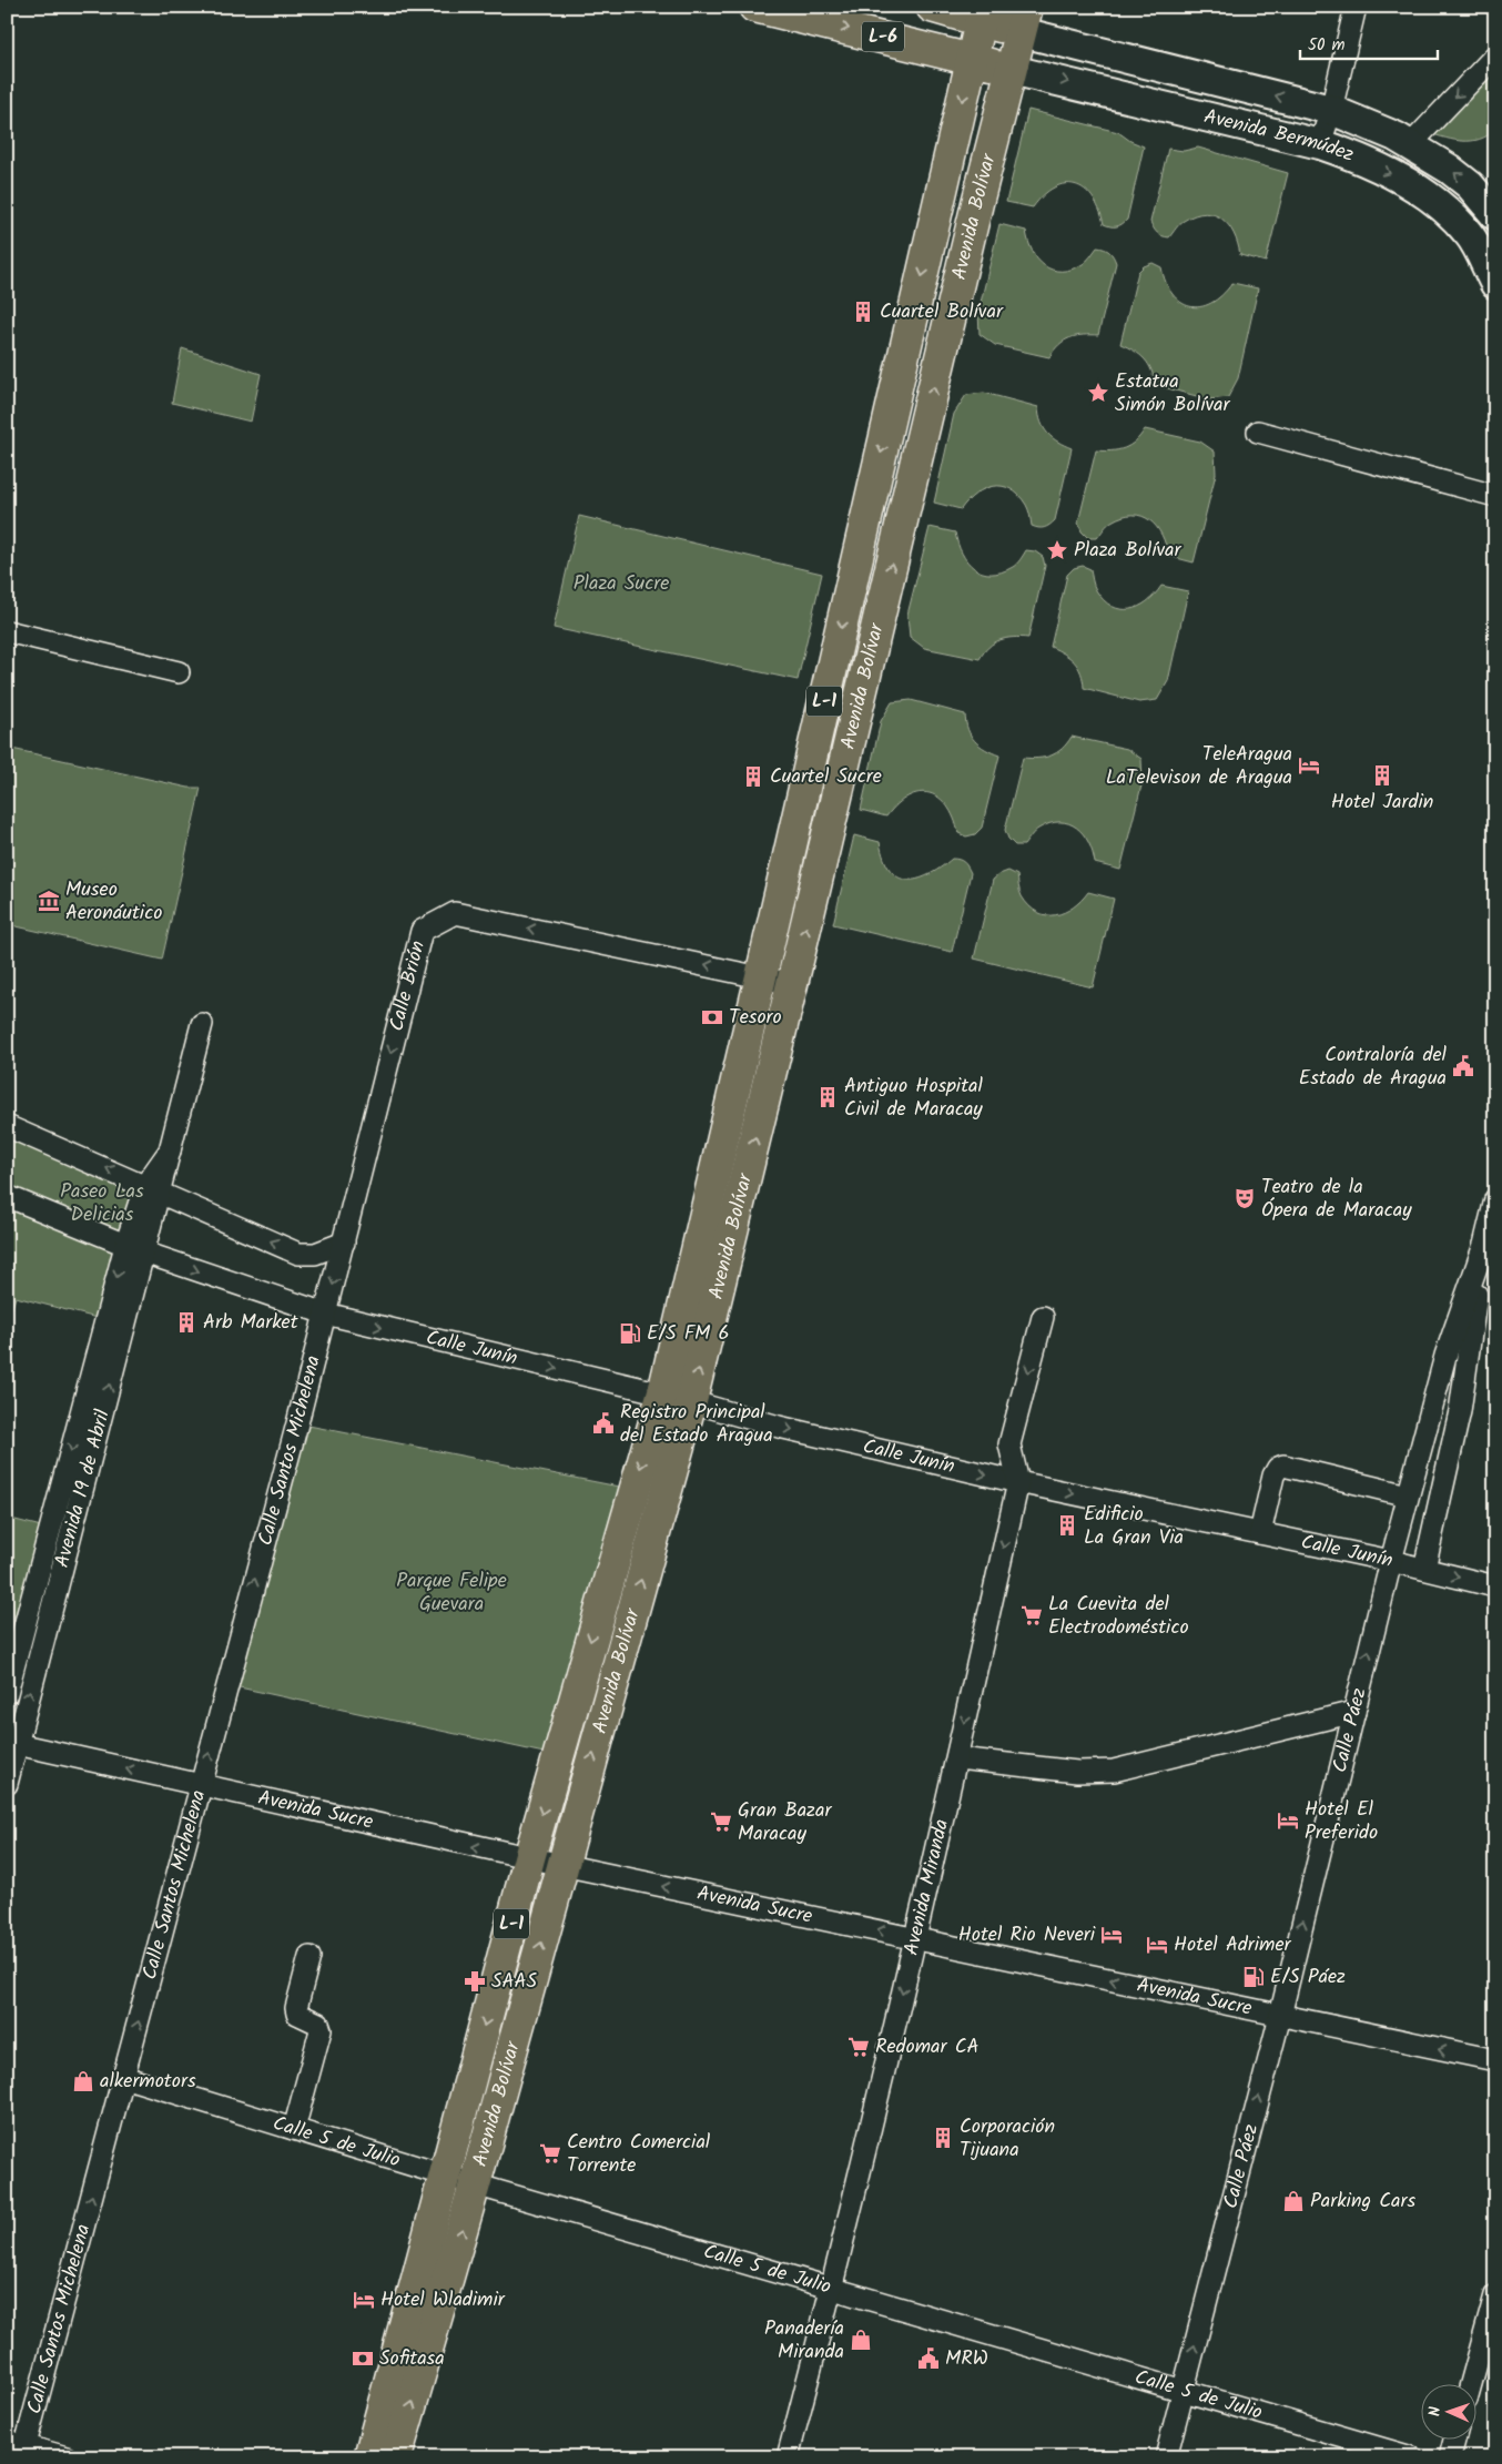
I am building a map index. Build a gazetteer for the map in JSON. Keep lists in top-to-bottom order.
{
  "streets": {
    "main road": ["L-6", "Avenida Bolívar", "L-1"],
    "street": [
      "Avenida Bermúdez",
      "Calle Brión",
      "Calle Junín",
      "Calle Santos Michelena",
      "Avenida 19 de Abril",
      "Calle Páez",
      "Avenida Sucre",
      "Avenida Miranda",
      "Calle 5 de Julio"
    ]
  },
  "crossings": [
    ["L-6", "Avenida Bermúdez"],
    ["L-6", "Avenida Bolívar"],
    ["Avenida Bermúdez", "Avenida Bolívar"],
    ["Avenida Bolívar", "Calle Brión"],
    ["Avenida Bolívar", "Calle Junín"],
    ["Avenida Bolívar", "Avenida Sucre"],
    ["Avenida Bolívar", "Calle 5 de Julio"],
    ["Calle Brión", "Calle Junín"],
    ["Calle Brión", "Calle Santos Michelena"],
    ["Calle Junín", "Calle Santos Michelena"],
    ["Calle Junín", "Avenida 19 de Abril"],
    ["Calle Junín", "Calle Páez"],
    ["Calle Junín", "Avenida Miranda"],
    ["Calle Santos Michelena", "Avenida Sucre"],
    ["Calle Santos Michelena", "Calle 5 de Julio"],
    ["Avenida 19 de Abril", "Avenida Sucre"],
    ["Calle Páez", "Avenida Sucre"],
    ["Calle Páez", "Calle 5 de Julio"],
    ["Avenida Sucre", "Avenida Miranda"],
    ["Avenida Miranda", "Calle 5 de Julio"]
  ],
  "one_way": [
    "Calle Junín",
    "Calle Santos Michelena",
    "Calle Páez",
    "Avenida Sucre",
    "Avenida Miranda"
  ],
  "parks": ["Plaza Sucre", "Paseo Las Delicias", "Parque Felipe Guevara"],
  "places": {
    "building": [
      "Cuartel Bolívar",
      "Hotel Jardin",
      "Cuartel Sucre",
      "Antiguo Hospital Civil de Maracay",
      "Arb Market",
      "Edificio La Gran Via",
      "Corporación Tijuana"
    ],
    "place": ["Estatua Simón Bolívar", "Plaza Bolívar"],
    "hotel": [
      "TeleAragua LaTelevison de Aragua",
      "Hotel El Preferido",
      "Hotel Rio Neveri",
      "Hotel Adrimer",
      "Hotel Wladimir"
    ],
    "museum": ["Museo Aeronáutico"],
    "bank": ["Tesoro", "Sofitasa"],
    "public building": ["Contraloría del Estado de Aragua", "Registro Principal del Estado Aragua", "MRW"],
    "theatre": ["Teatro de la Ópera de Maracay"],
    "fuel station": ["E/S FM 6", "E/S Páez"],
    "supermarket": [
      "La Cuevita del Electrodoméstico",
      "Gran Bazar Maracay",
      "Redomar CA",
      "Centro Comercial Torrente"
    ],
    "pharmacy": ["SAAS"],
    "shop": ["alkermotors", "Parking Cars", "Panadería Miranda"]
  },
  "scale_bar": "50 m",
  "north": "left"
}
